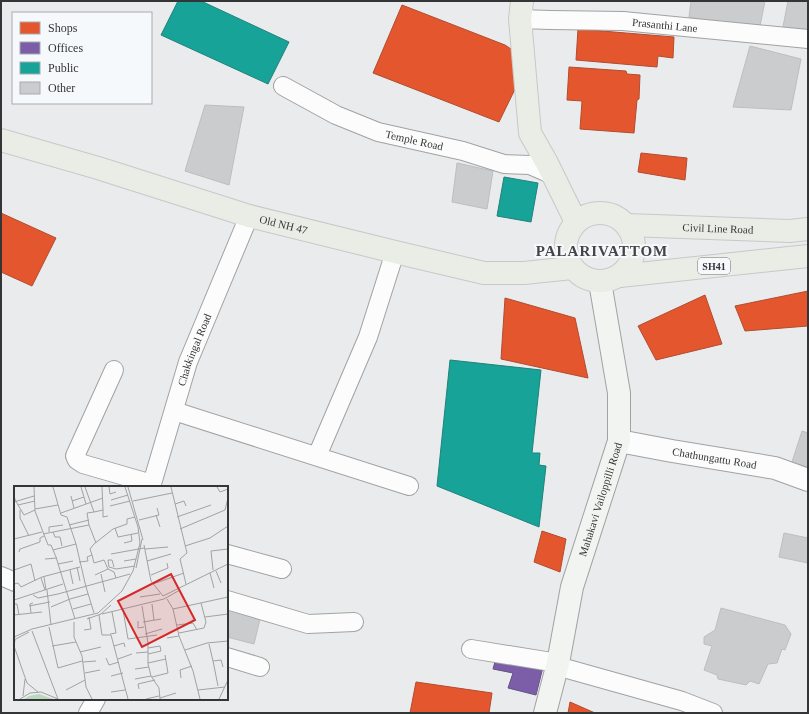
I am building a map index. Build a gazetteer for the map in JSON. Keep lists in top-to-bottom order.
{
  "streets": {
    "main road": [
      "Old NH 47",
      "Civil Line Road",
      "SH41",
      "Mahakavi Vailoppilli Road"
    ],
    "street": [
      "Prasanthi Lane",
      "Temple Road",
      "Chakkingal Road",
      "Chathungattu Road"
    ]
  },
  "crossings": [
    ["Old NH 47", "Civil Line Road"],
    ["Old NH 47", "SH41"],
    ["Old NH 47", "Chakkingal Road"],
    ["Old NH 47", "Mahakavi Vailoppilli Road"],
    ["Civil Line Road", "SH41"],
    ["Civil Line Road", "Mahakavi Vailoppilli Road"],
    ["SH41", "Mahakavi Vailoppilli Road"],
    ["Chathungattu Road", "Mahakavi Vailoppilli Road"]
  ],
  "districts": ["PALARIVATTOM"],
  "legend": [
    "Shops",
    "Offices",
    "Public",
    "Other"
  ]
}
